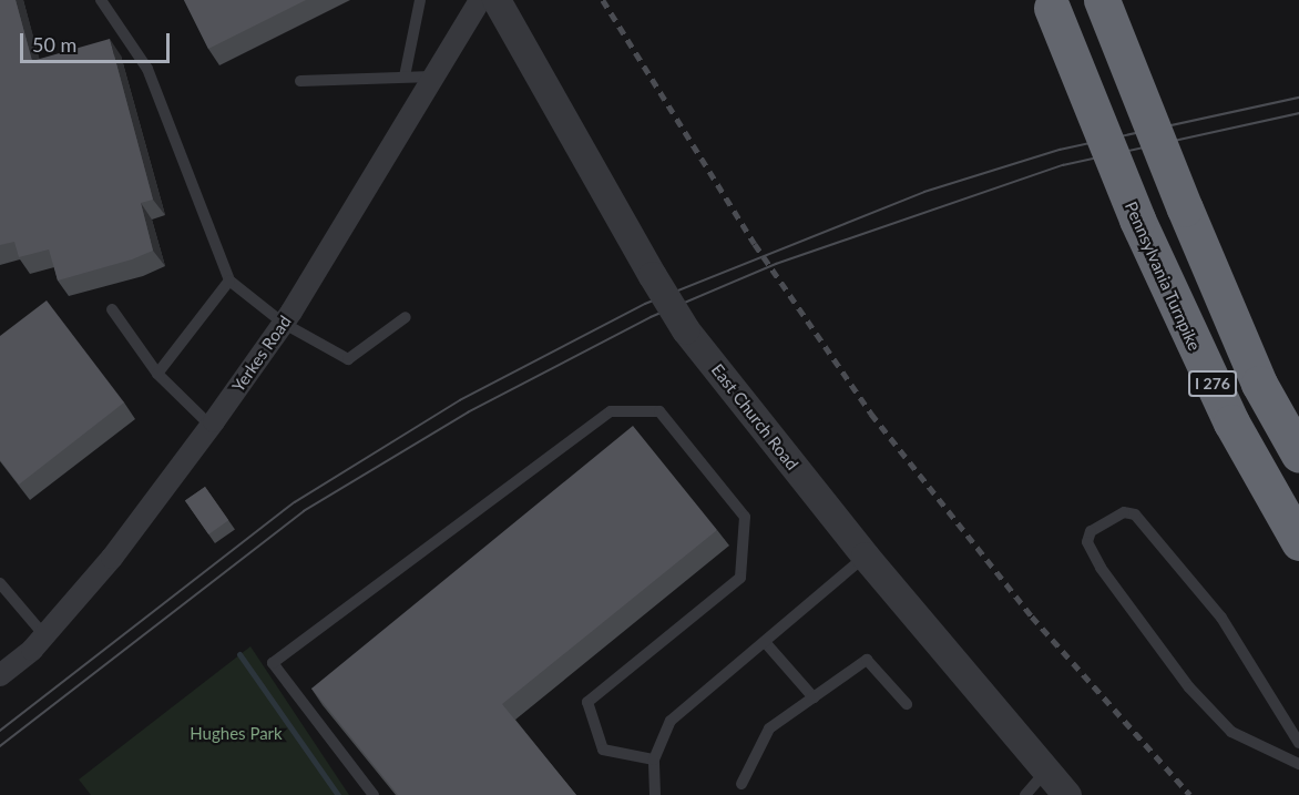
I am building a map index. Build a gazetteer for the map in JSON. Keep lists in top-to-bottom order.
{
  "streets": {
    "highway": ["Pennsylvania Turnpike", "I 276"],
    "street": ["Yerkes Road", "East Church Road"]
  },
  "parks": ["Hughes Park"],
  "scale_bar": "50 m"
}
